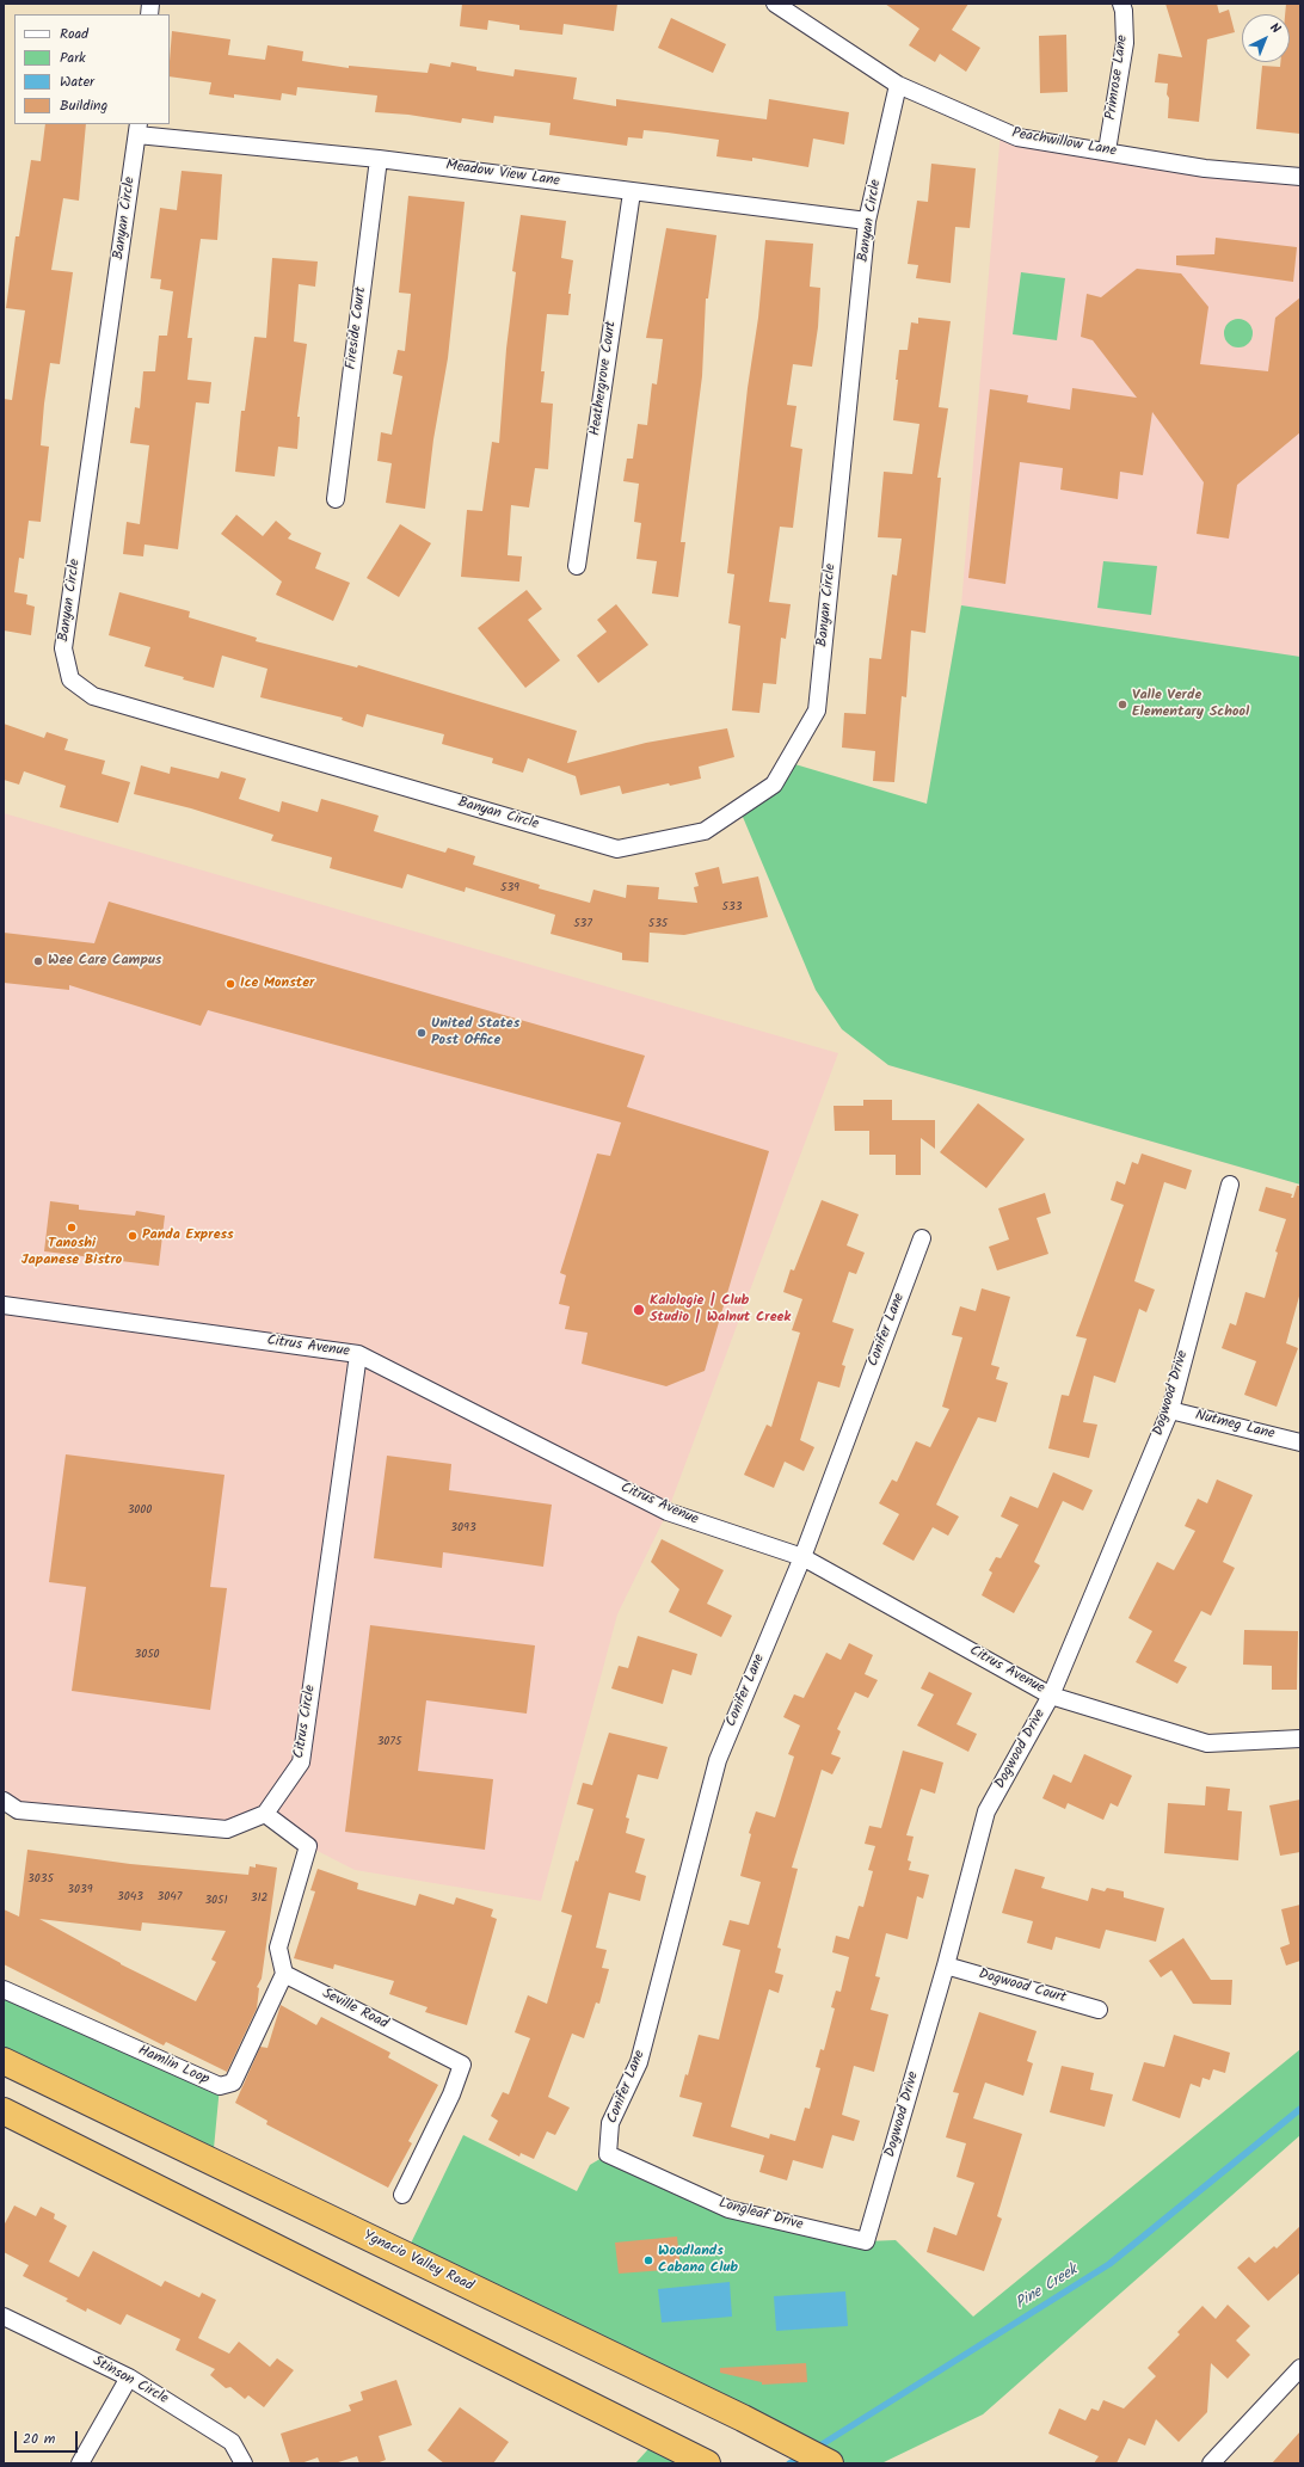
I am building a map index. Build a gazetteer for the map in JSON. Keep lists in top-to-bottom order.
{
  "streets": {
    "highway": ["Ygnacio Valley Road"],
    "street": [
      "Primrose Lane",
      "Peachwillow Lane",
      "Meadow View Lane",
      "Banyan Circle",
      "Fireside Court",
      "Heathergrove Court",
      "Conifer Lane",
      "Citrus Avenue",
      "Dogwood Drive",
      "Nutmeg Lane",
      "Citrus Circle",
      "Dogwood Court",
      "Seville Road",
      "Hamlin Loop",
      "Longleaf Drive",
      "Stinson Circle"
    ]
  },
  "crossings": [
    ["Primrose Lane", "Peachwillow Lane"],
    ["Peachwillow Lane", "Banyan Circle"],
    ["Meadow View Lane", "Banyan Circle"],
    ["Meadow View Lane", "Fireside Court"],
    ["Meadow View Lane", "Heathergrove Court"],
    ["Conifer Lane", "Citrus Avenue"],
    ["Conifer Lane", "Longleaf Drive"],
    ["Citrus Avenue", "Dogwood Drive"],
    ["Citrus Avenue", "Citrus Circle"],
    ["Dogwood Drive", "Nutmeg Lane"],
    ["Dogwood Drive", "Dogwood Court"],
    ["Dogwood Drive", "Longleaf Drive"],
    ["Seville Road", "Hamlin Loop"]
  ],
  "water": ["Pine Creek"],
  "places": [
    "Valle Verde Elementary School",
    "Wee Care Campus",
    "Ice Monster",
    "United States Post Office",
    "Tanoshi Japanese Bistro",
    "Panda Express",
    "Kalologie | Club Studio | Walnut Creek",
    "Woodlands Cabana Club"
  ],
  "house_numbers": [
    "539",
    "533",
    "537",
    "535",
    "3000",
    "3093",
    "3050",
    "3075",
    "3035",
    "3039",
    "3043",
    "3047",
    "312",
    "3051"
  ],
  "legend": [
    "Road",
    "Park",
    "Water",
    "Building"
  ],
  "scale_bar": "20 m",
  "north": "top right"
}
